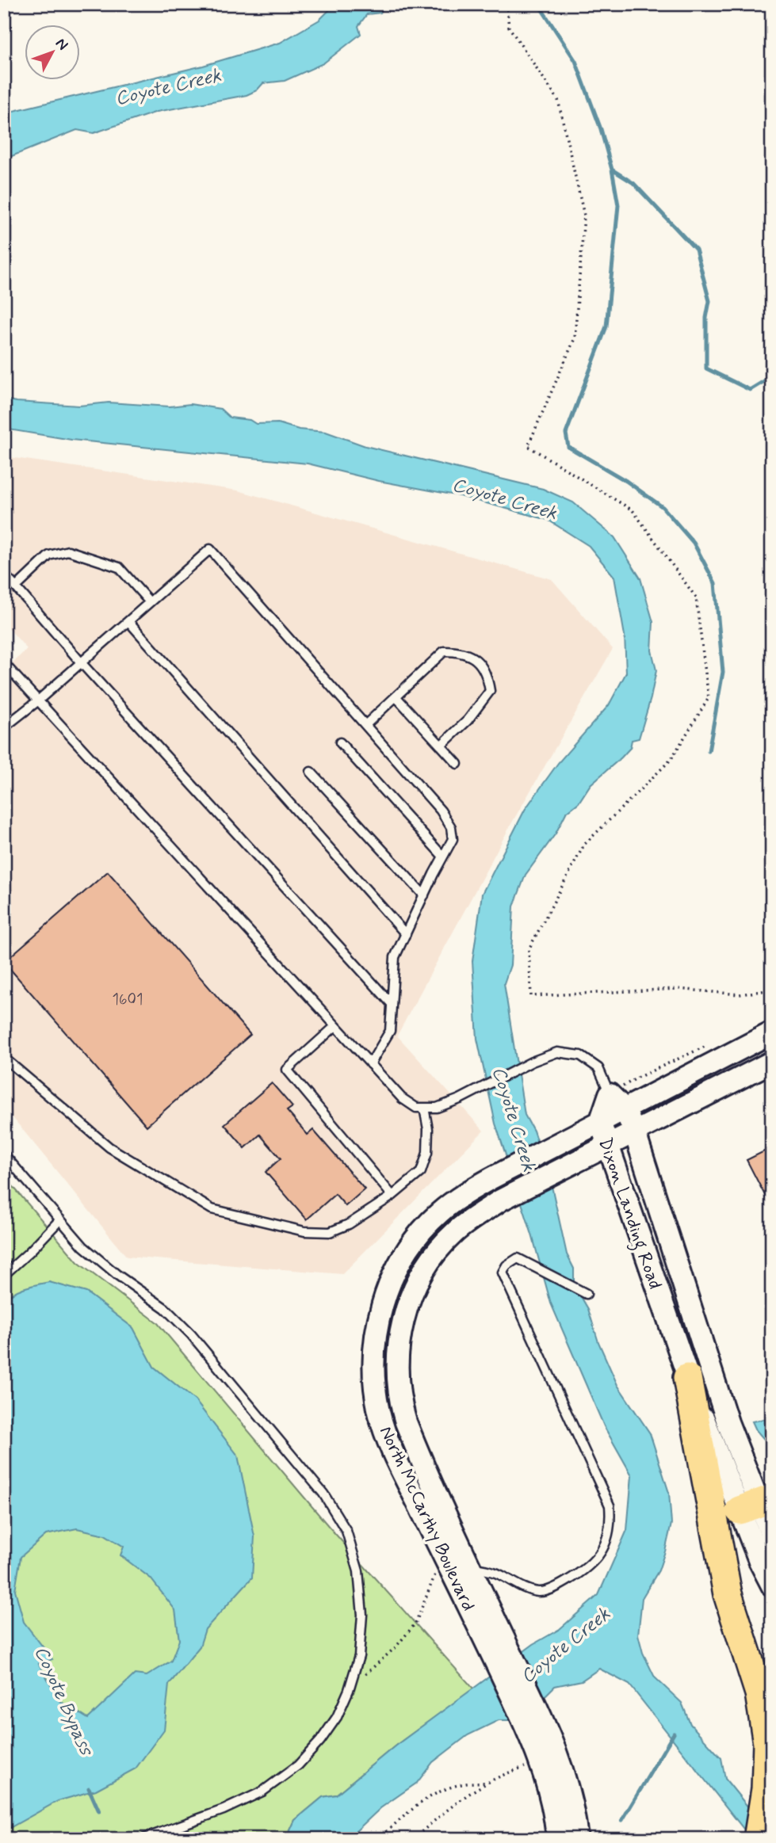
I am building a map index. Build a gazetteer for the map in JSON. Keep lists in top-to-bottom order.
{
  "streets": {
    "main road": ["Dixon Landing Road", "North McCarthy Boulevard"]
  },
  "crossings": [
    ["Dixon Landing Road", "North McCarthy Boulevard"]
  ],
  "water": ["Coyote Creek", "Coyote Bypass"],
  "house_numbers": ["1601"],
  "north": "top right"
}
